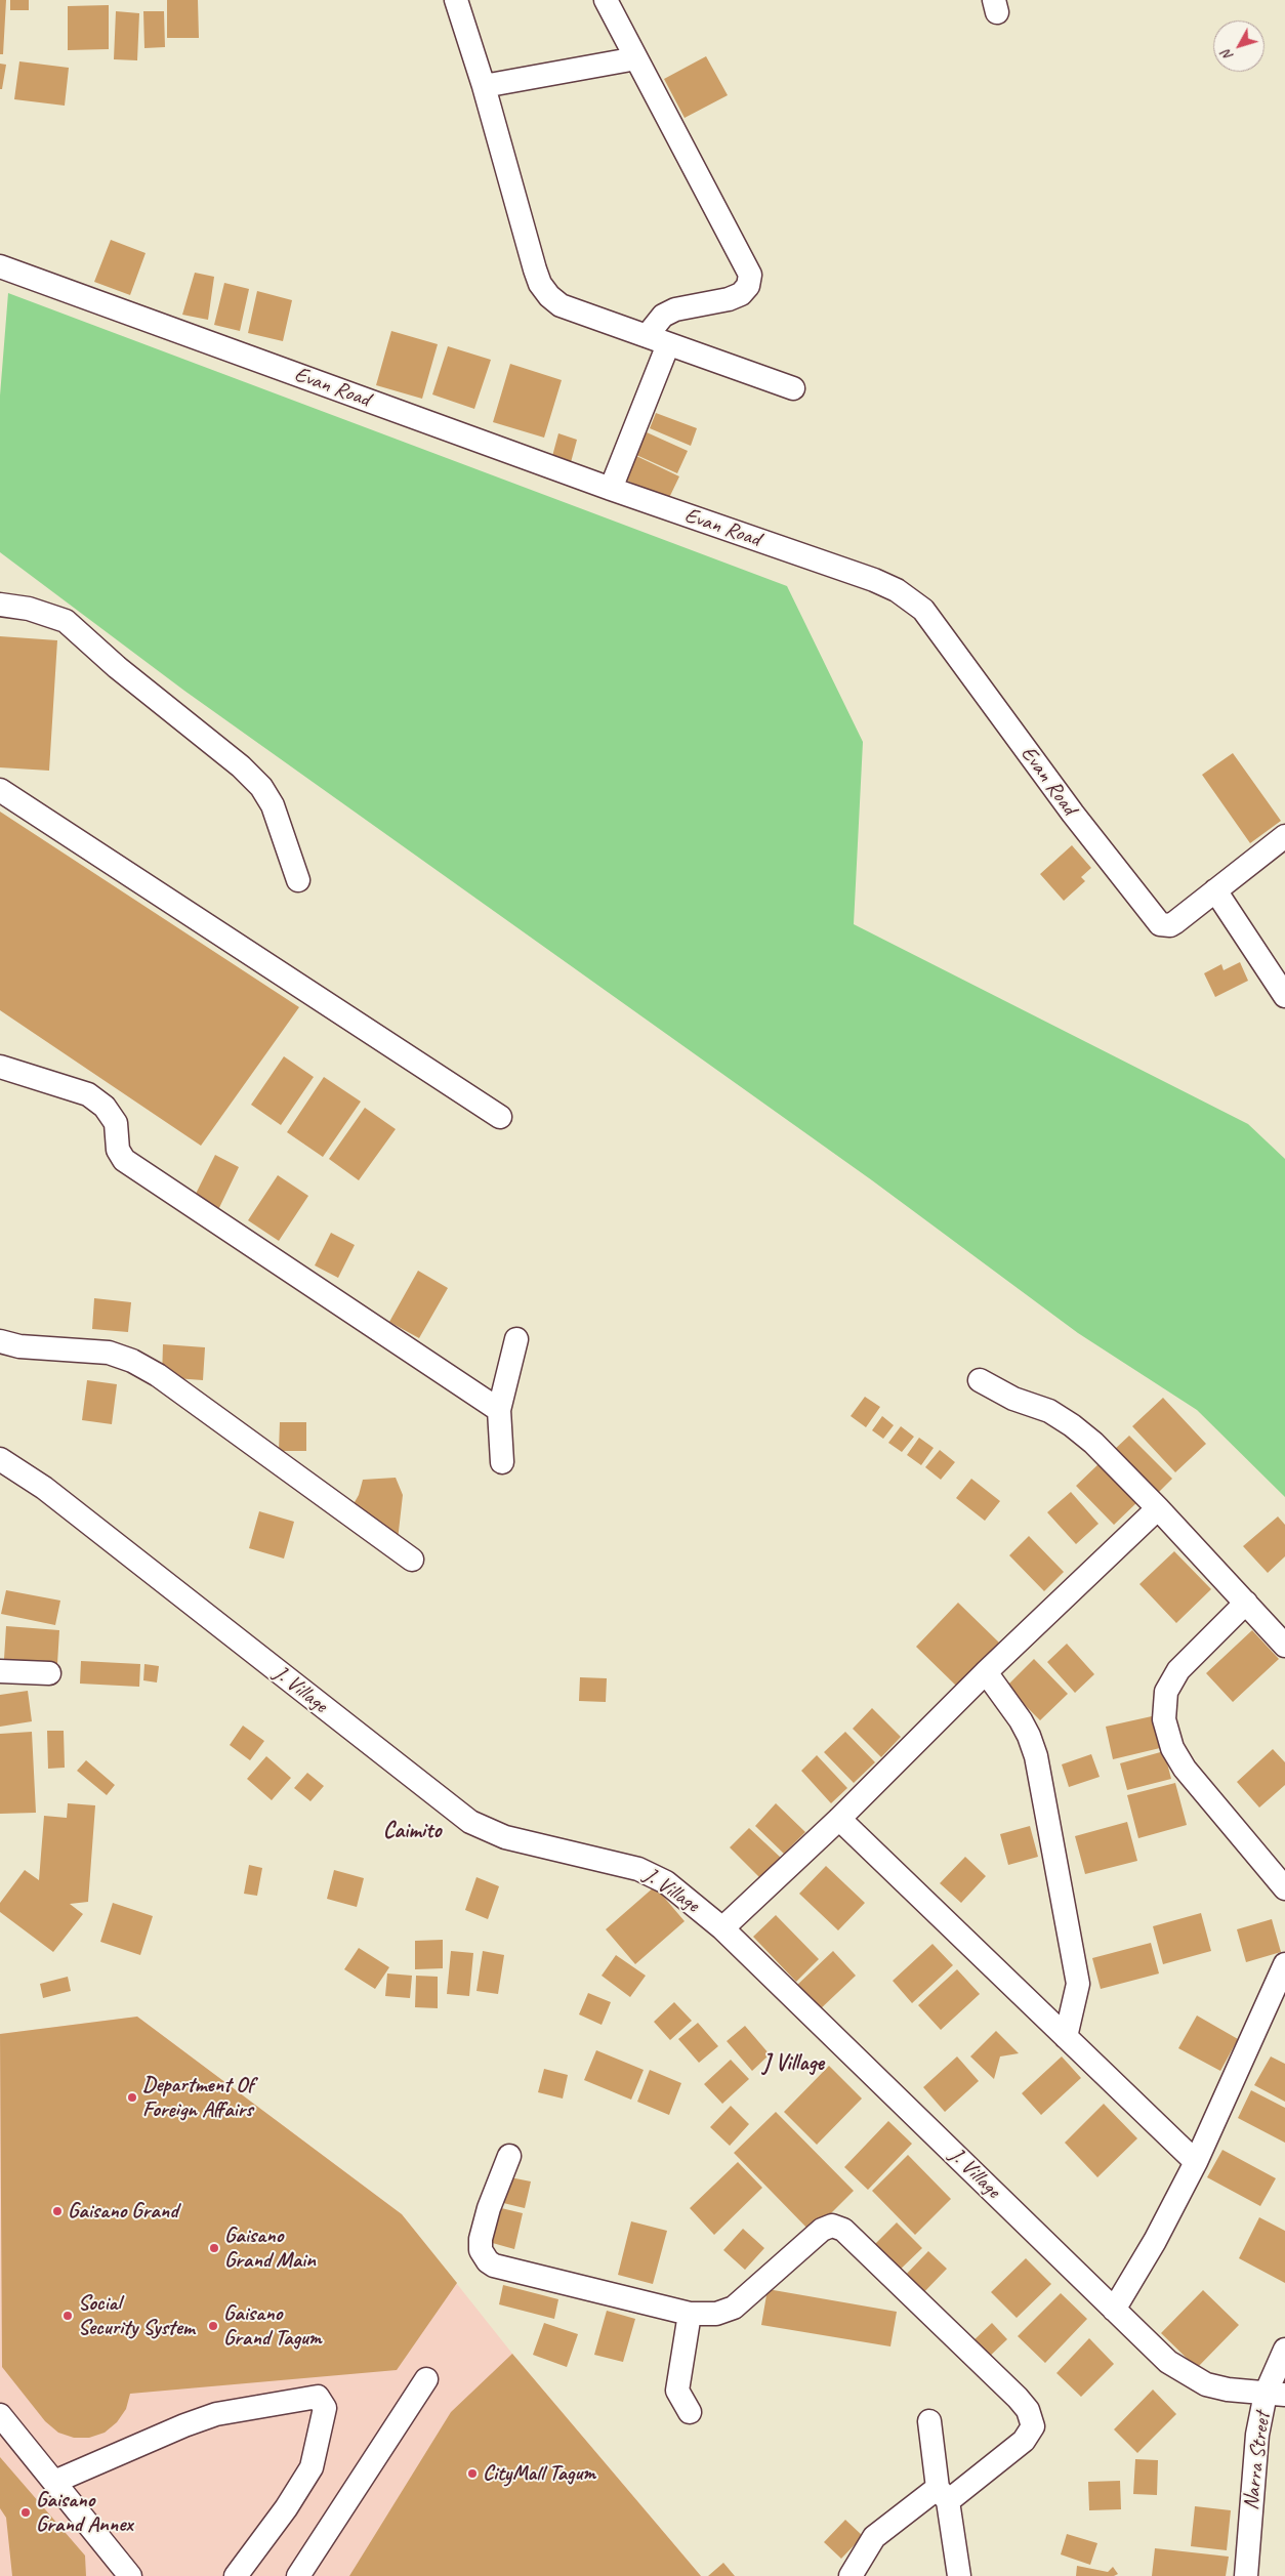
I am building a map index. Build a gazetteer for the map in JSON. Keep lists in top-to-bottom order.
{
  "streets": {
    "street": ["Evan Road", "J. Village", "Narra Street"]
  },
  "crossings": [
    ["J. Village", "Narra Street"]
  ],
  "districts": ["Caimito", "J Village"],
  "places": [
    "Department Of Foreign Affairs",
    "Gaisano Grand",
    "Gaisano Grand Main",
    "Social Security System",
    "Gaisano Grand Tagum",
    "CityMall Tagum",
    "Gaisano Grand Annex"
  ],
  "north": "bottom left"
}
